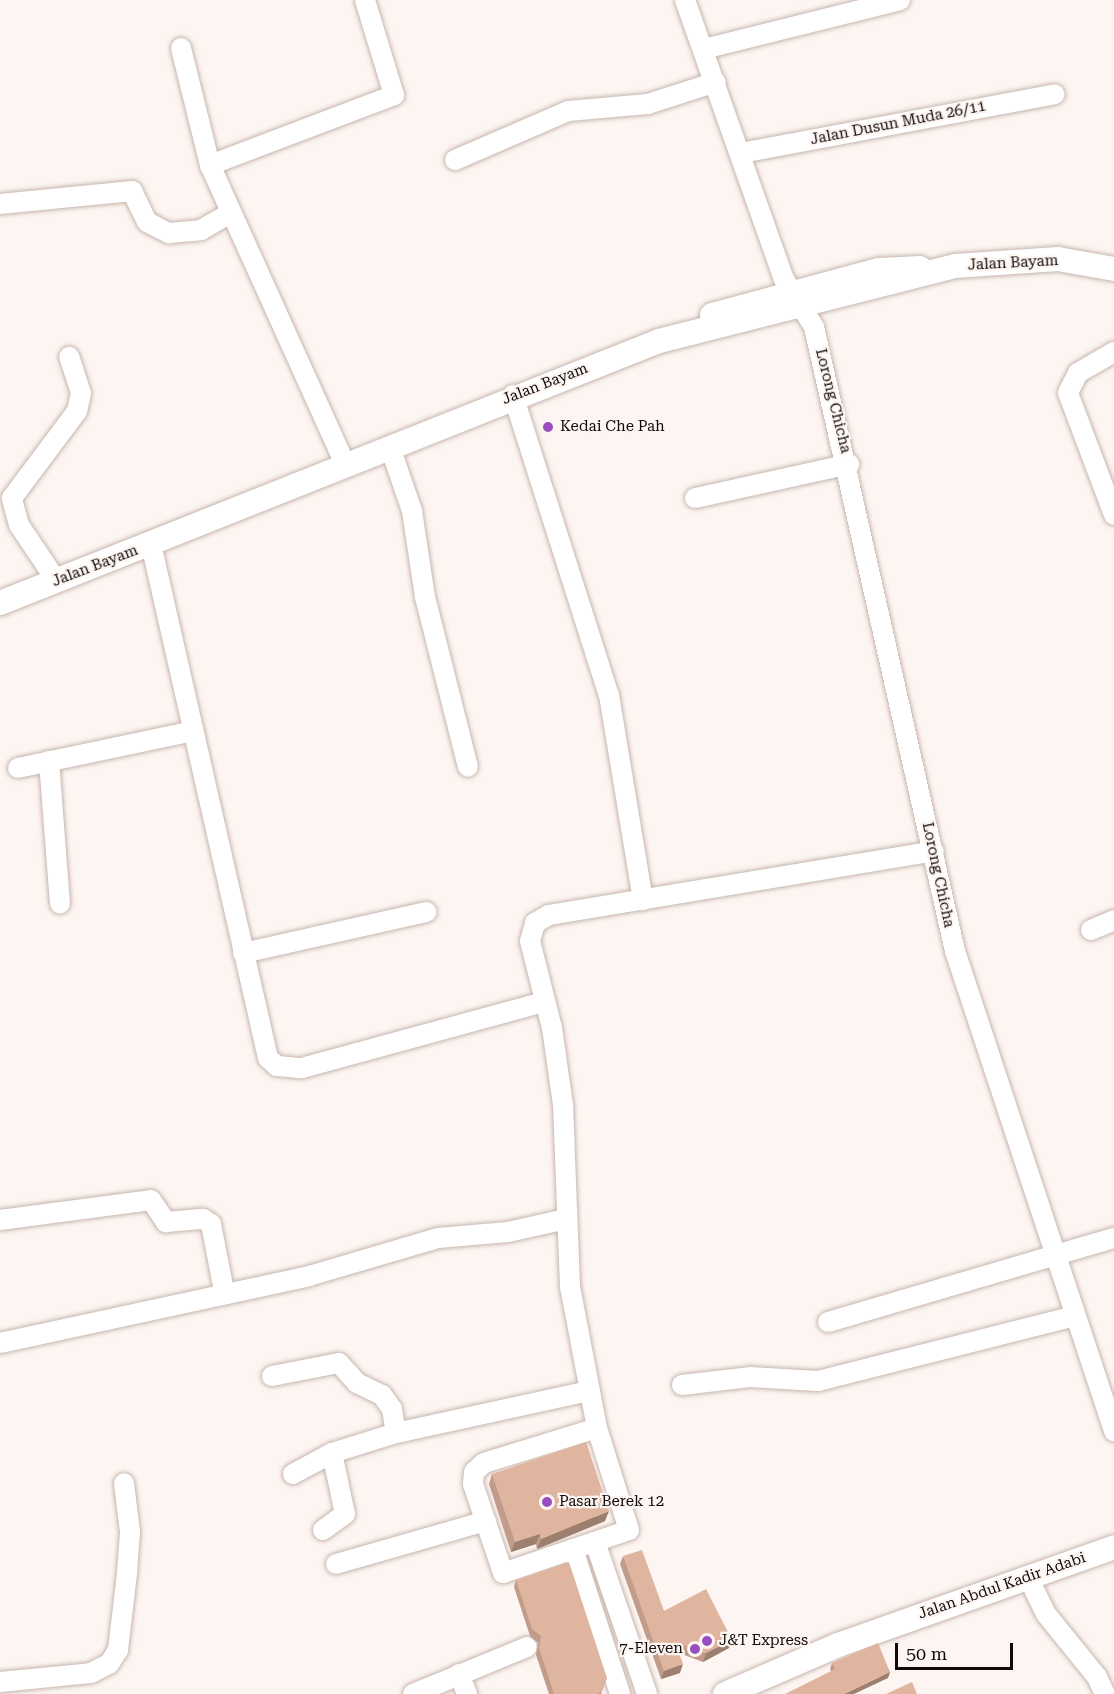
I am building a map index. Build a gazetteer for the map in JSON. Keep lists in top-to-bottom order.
{
  "streets": {
    "main road": ["Jalan Bayam", "Jalan Abdul Kadir Adabi"],
    "street": ["Jalan Dusun Muda 26/11", "Lorong Chicha"]
  },
  "crossings": [
    ["Jalan Dusun Muda 26/11", "Lorong Chicha"],
    ["Jalan Bayam", "Lorong Chicha"]
  ],
  "places": [
    "Kedai Che Pah",
    "Pasar Berek 12",
    "J&T Express",
    "7-Eleven"
  ],
  "scale_bar": "50 m"
}
